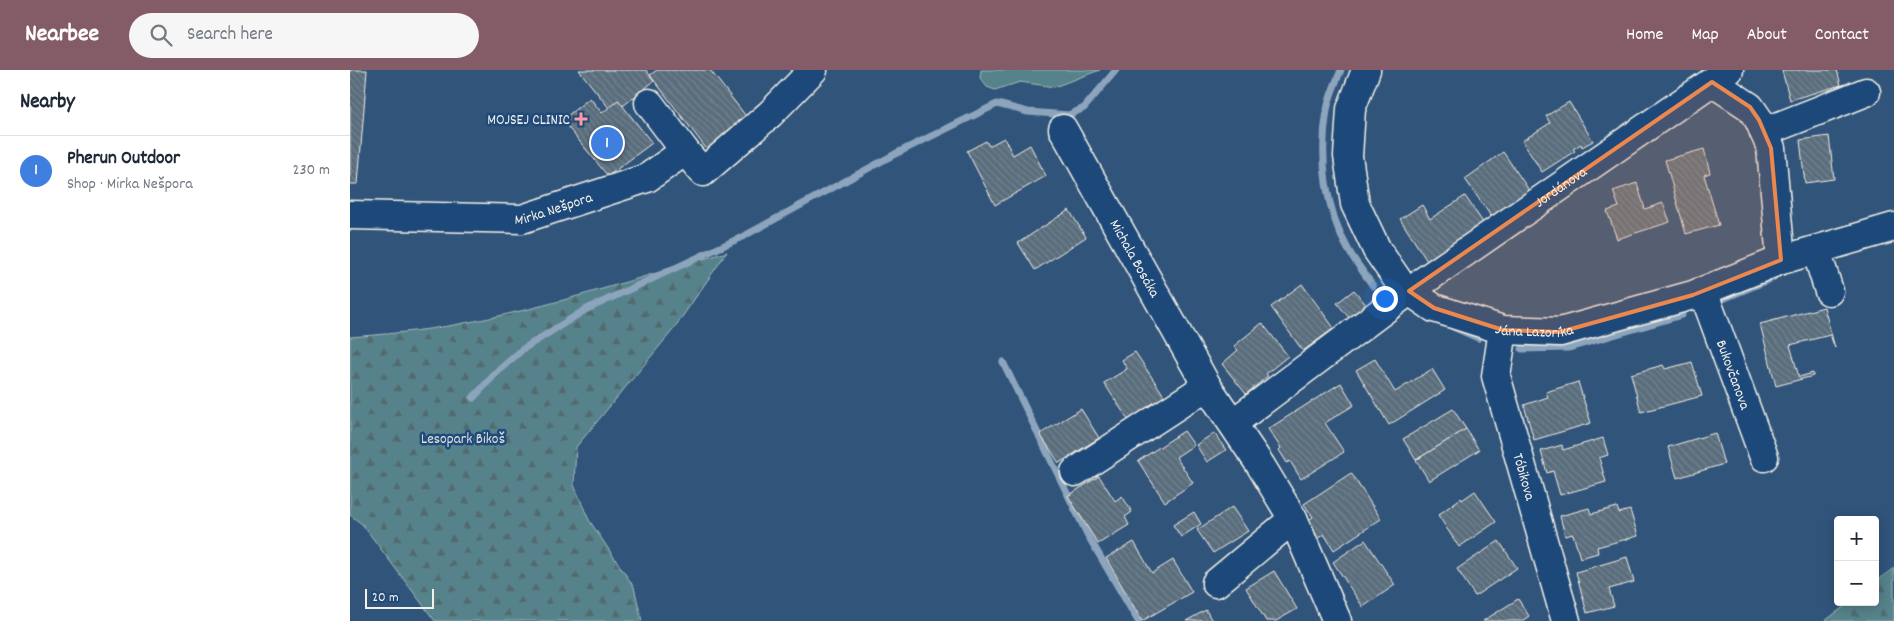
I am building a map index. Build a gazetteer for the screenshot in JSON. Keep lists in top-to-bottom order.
{
  "streets": {
    "street": [
      "Jordánova",
      "Mirka Nešpora",
      "Michala Bosáka",
      "Jána Lazoríka",
      "Bukovčanova",
      "Tóbikova"
    ]
  },
  "crossings": [
    ["Jordánova", "Jána Lazoríka"],
    ["Jána Lazoríka", "Bukovčanova"],
    ["Jána Lazoríka", "Tóbikova"]
  ],
  "parks": ["Lesopark Bikoš"],
  "places": {
    "health": ["MOJSEJ CLINIC"]
  },
  "scale_bar": "20 m",
  "page": {
    "header": "Nearbee",
    "search": "Search here",
    "nav": [
      "Home",
      "Map",
      "About",
      "Contact"
    ],
    "heading": "Nearby",
    "pins": "1",
    "list": [
      {
        "mark": "1",
        "name": "Pherun Outdoor",
        "note": "Shop · Mirka Nešpora",
        "value": "230 m"
      }
    ],
    "map_buttons": ["+", "−"],
    "scale": "20 m"
  }
}
